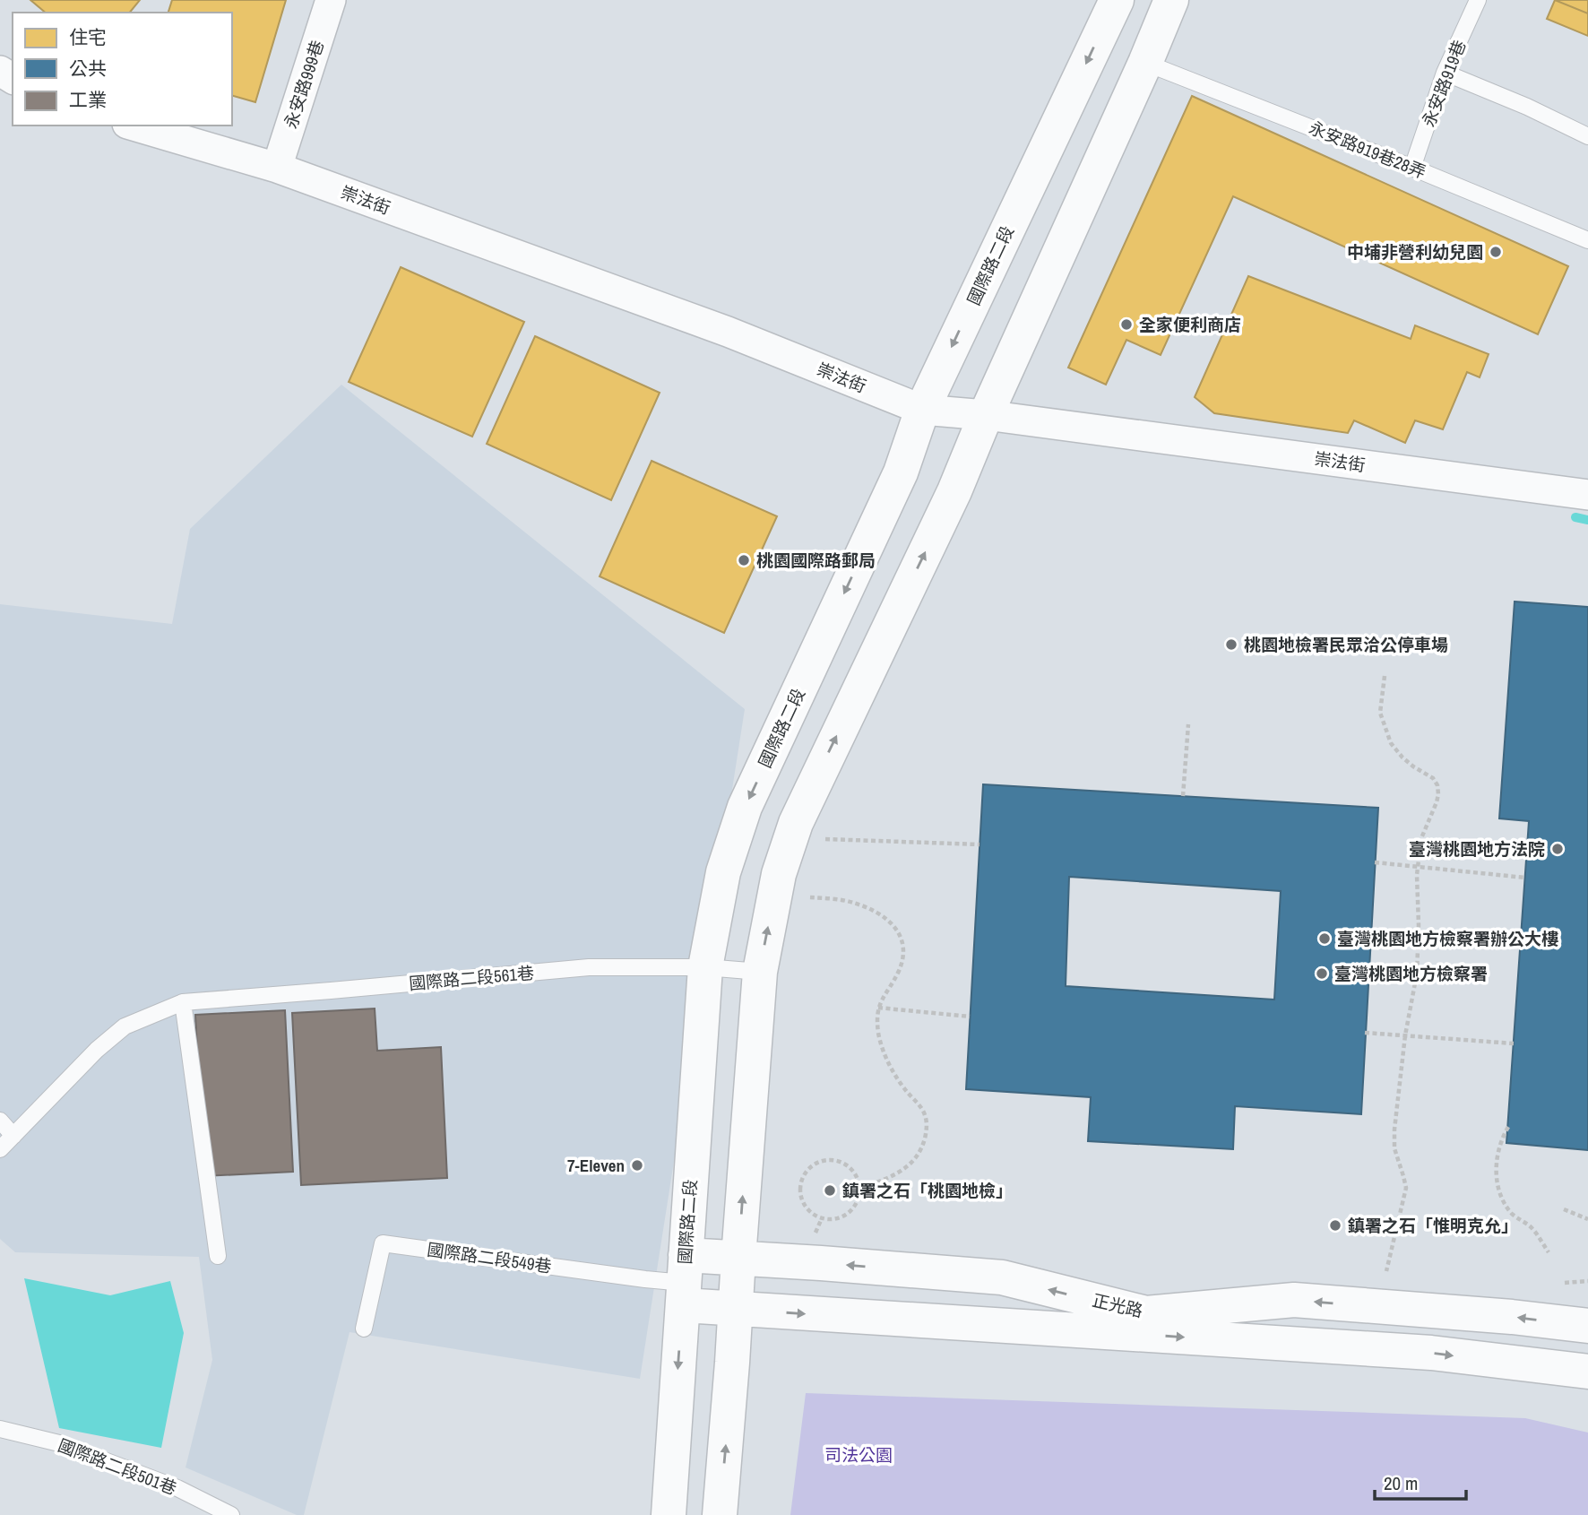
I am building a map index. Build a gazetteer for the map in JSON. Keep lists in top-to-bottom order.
{
  "streets": {
    "street": [
      "永安路999巷",
      "崇法街",
      "國際路二段",
      "正光路"
    ],
    "lane": [
      "永安路919巷",
      "永安路919巷28弄",
      "國際路二段561巷",
      "國際路二段549巷",
      "國際路二段501巷"
    ]
  },
  "crossings": [
    ["永安路919巷", "永安路919巷28弄"],
    ["永安路999巷", "崇法街"],
    ["崇法街", "國際路二段"],
    ["國際路二段", "國際路二段561巷"],
    ["國際路二段", "國際路二段549巷"],
    ["國際路二段", "正光路"],
    ["國際路二段549巷", "正光路"]
  ],
  "parks": ["司法公園"],
  "places": [
    "中埔非營利幼兒園",
    "全家便利商店",
    "桃園國際路郵局",
    "桃園地檢署民眾洽公停車場",
    "臺灣桃園地方法院",
    "臺灣桃園地方檢察署辦公大樓",
    "臺灣桃園地方檢察署",
    "7-Eleven",
    "鎮署之石「桃園地檢」",
    "鎮署之石「惟明克允」"
  ],
  "legend": ["住宅", "公共", "工業"],
  "scale_bar": "20 m"
}
